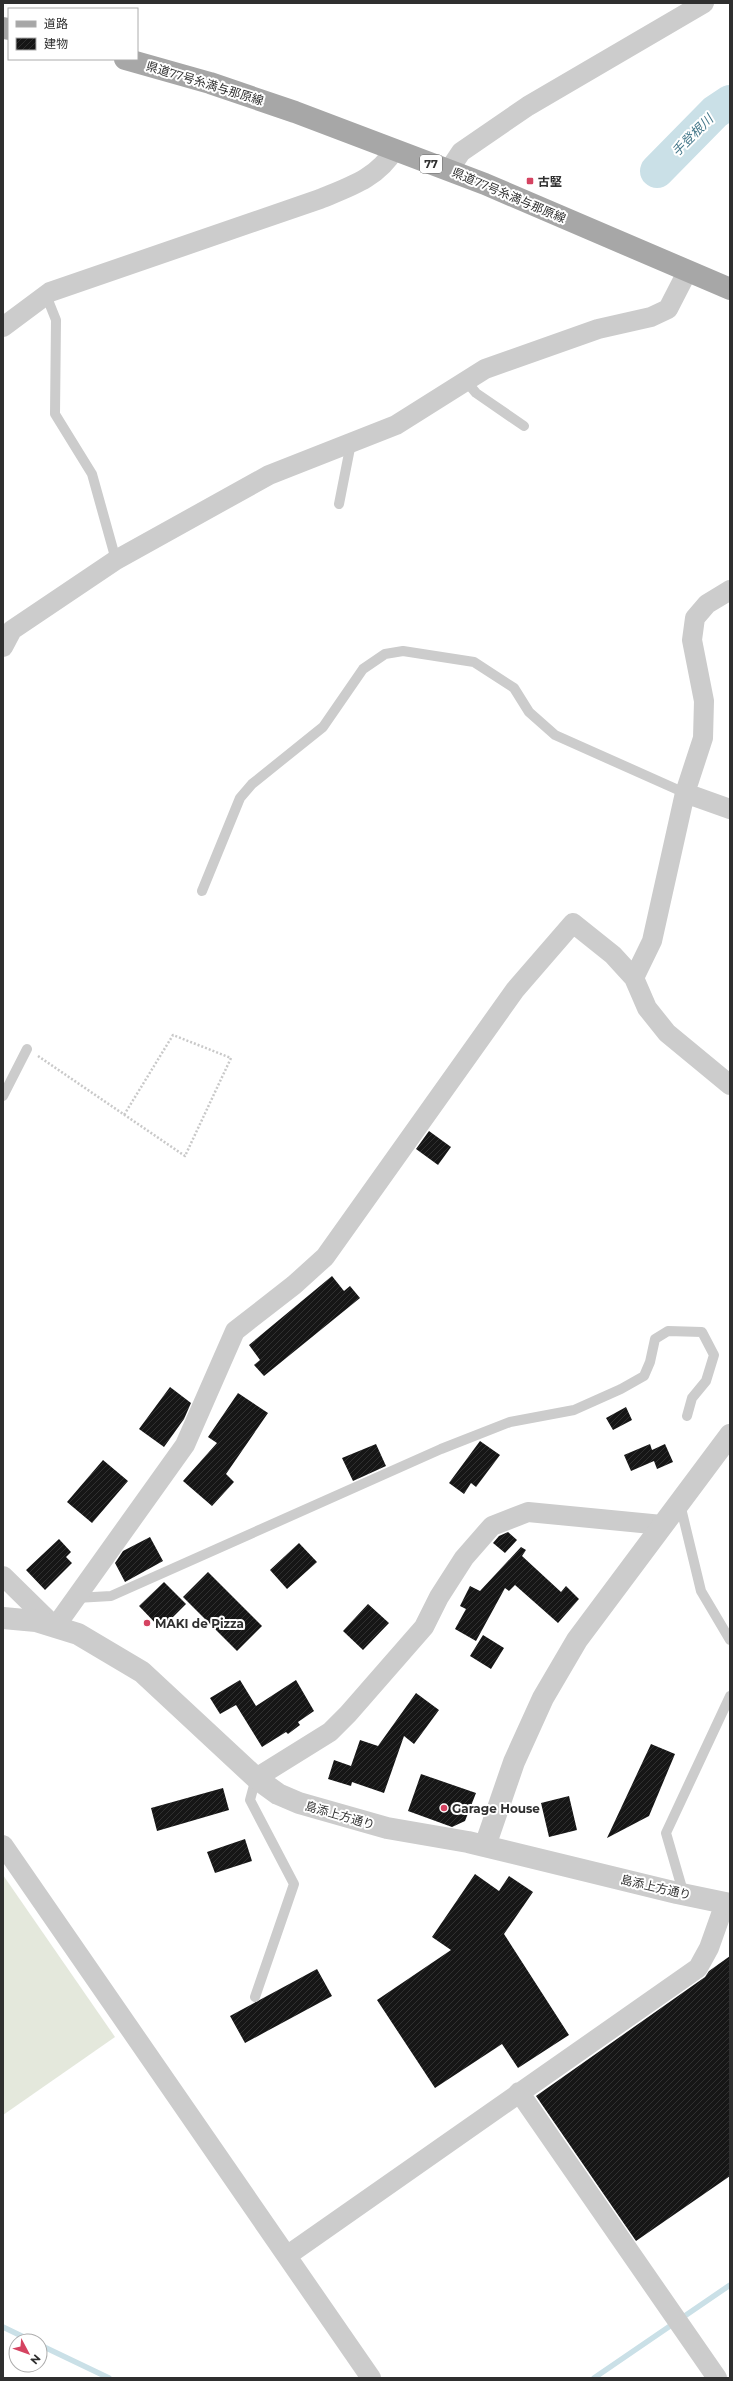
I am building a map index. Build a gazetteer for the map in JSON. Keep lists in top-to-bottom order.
{
  "streets": {
    "main road": ["県道77号糸満与那原線", "77"],
    "street": ["島添上方通り"]
  },
  "water": ["手登根川"],
  "places": {
    "transit": ["古堅"],
    "other": ["MAKI de Pizza", "Garage House"]
  },
  "legend": ["道路", "建物"],
  "north": "bottom right"
}
